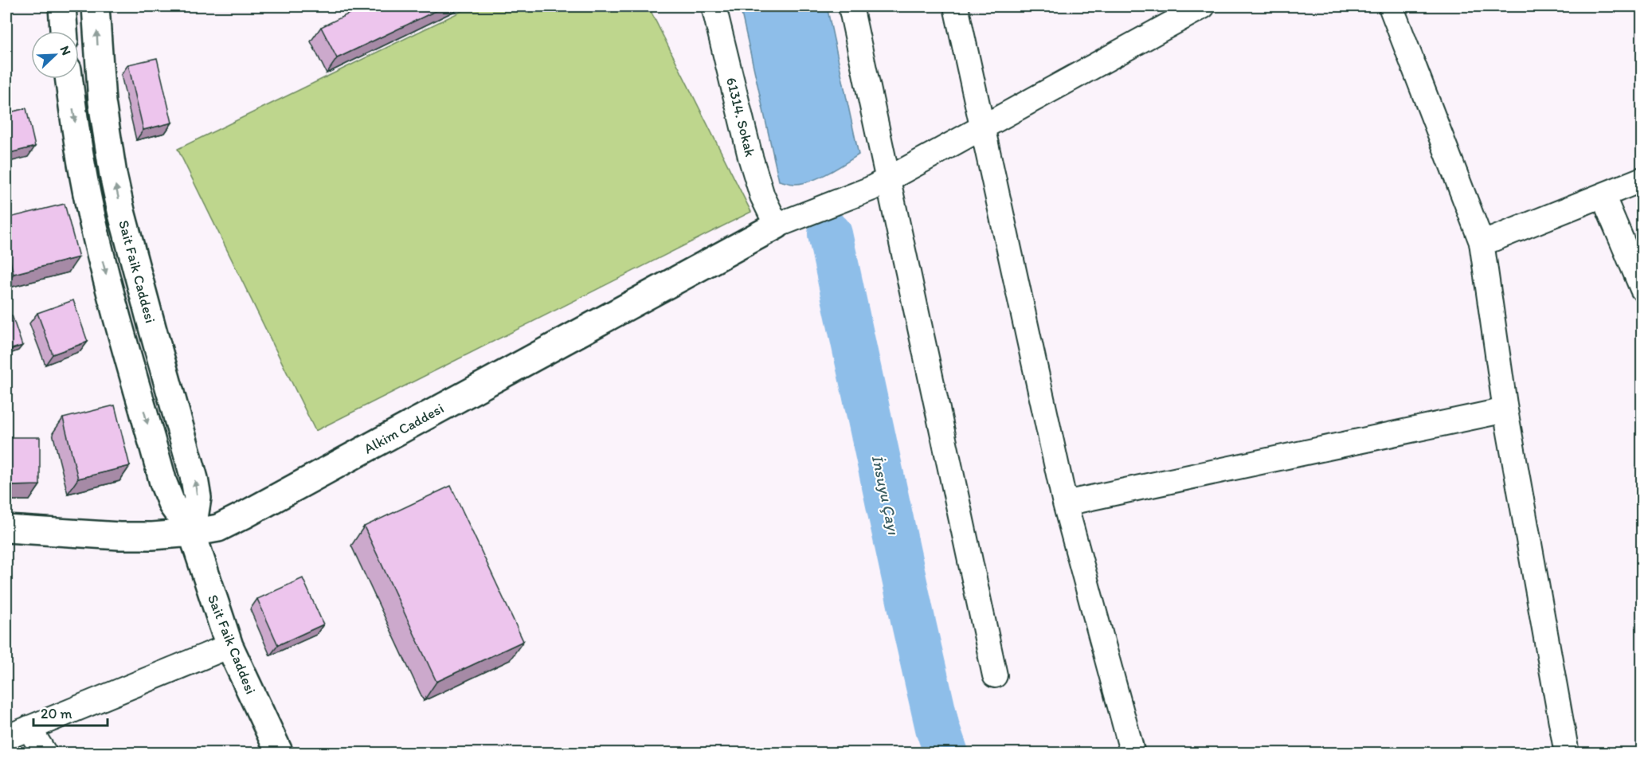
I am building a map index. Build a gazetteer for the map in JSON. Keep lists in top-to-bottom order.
{
  "streets": {
    "street": ["61314. Sokak", "Sait Faik Caddesi", "Alkim Caddesi"]
  },
  "crossings": [
    ["61314. Sokak", "Alkim Caddesi"],
    ["Sait Faik Caddesi", "Alkim Caddesi"]
  ],
  "water": ["İnsuyu Çayı"],
  "scale_bar": "20 m",
  "north": "top right"
}
